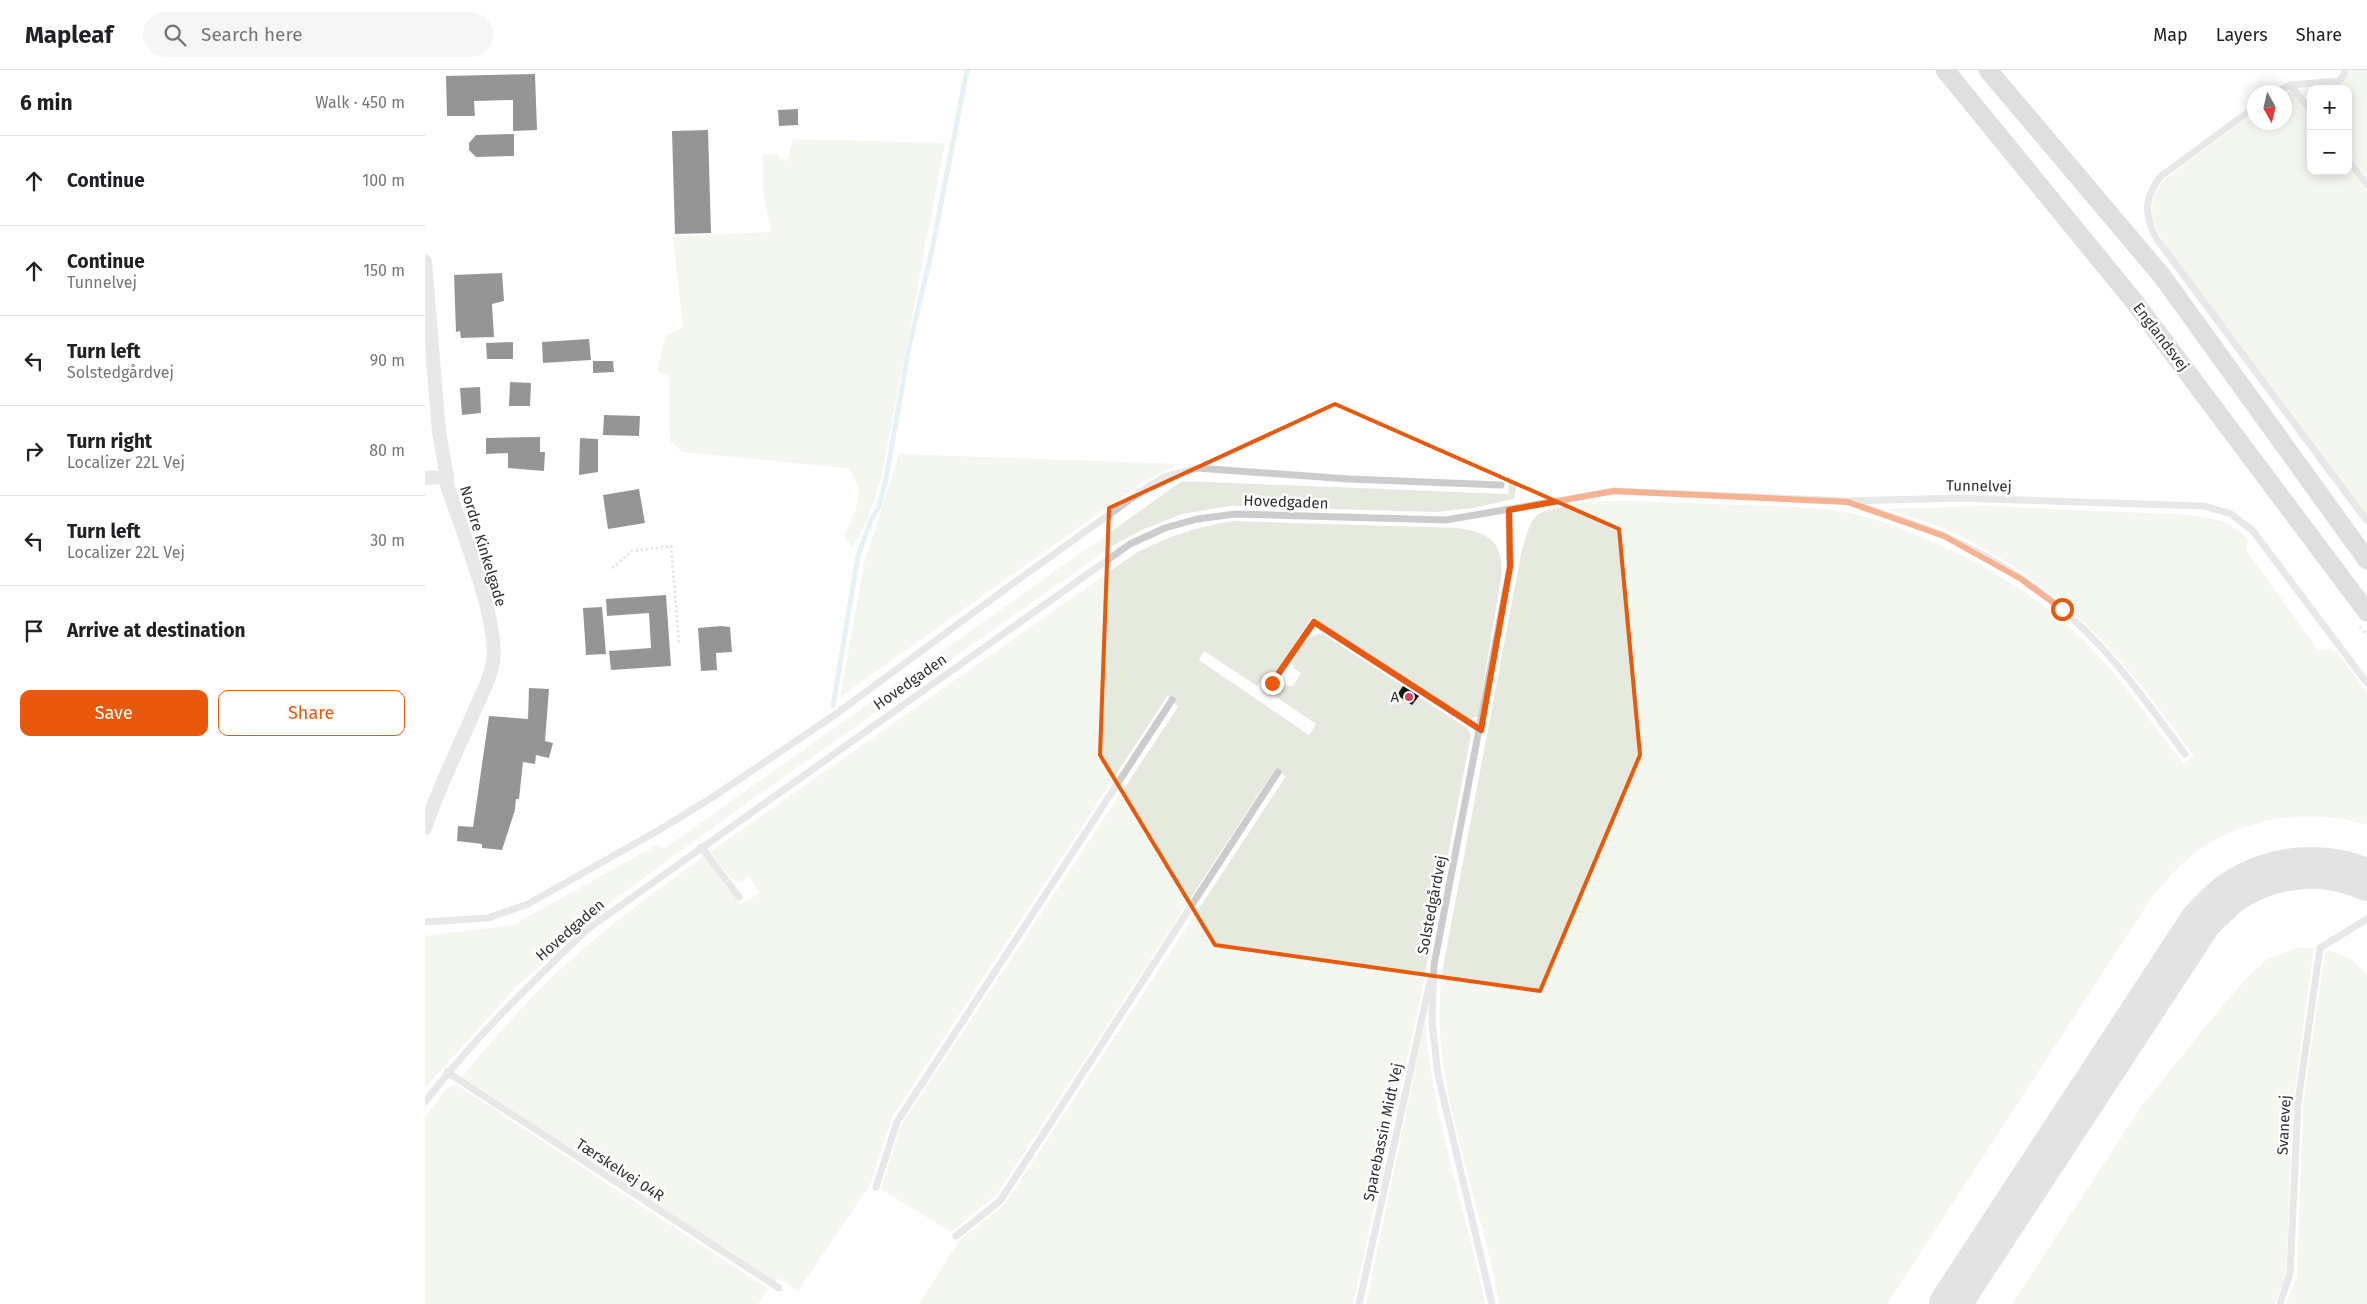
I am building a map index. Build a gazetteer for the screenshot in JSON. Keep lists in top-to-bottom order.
{
  "streets": {
    "main road": ["Englandsvej"],
    "street": ["Nordre Kinkelgade"],
    "lane": [
      "Tunnelvej",
      "Hovedgaden",
      "Solstedgårdvej",
      "Svanevej",
      "Sparebassin Midt Vej",
      "Tærskelvej 04R"
    ]
  },
  "crossings": [
    ["Tunnelvej", "Hovedgaden"],
    ["Tunnelvej", "Solstedgårdvej"],
    ["Hovedgaden", "Solstedgårdvej"],
    ["Hovedgaden", "Tærskelvej 04R"],
    ["Solstedgårdvej", "Sparebassin Midt Vej"]
  ],
  "places": ["A"],
  "north": "bottom",
  "page": {
    "header": "Mapleaf",
    "search": "Search here",
    "nav": ["Map", "Layers", "Share"],
    "heading": ["6 min", "Walk · 450 m"],
    "map_buttons": ["+", "−"],
    "list": [
      ["Continue", "100 m"],
      ["Continue", "Tunnelvej", "150 m"],
      ["Turn left", "Solstedgårdvej", "90 m"],
      ["Turn right", "Localizer 22L Vej", "80 m"],
      ["Turn left", "Localizer 22L Vej", "30 m"],
      "Arrive at destination"
    ],
    "buttons": ["Save", "Share"]
  }
}
